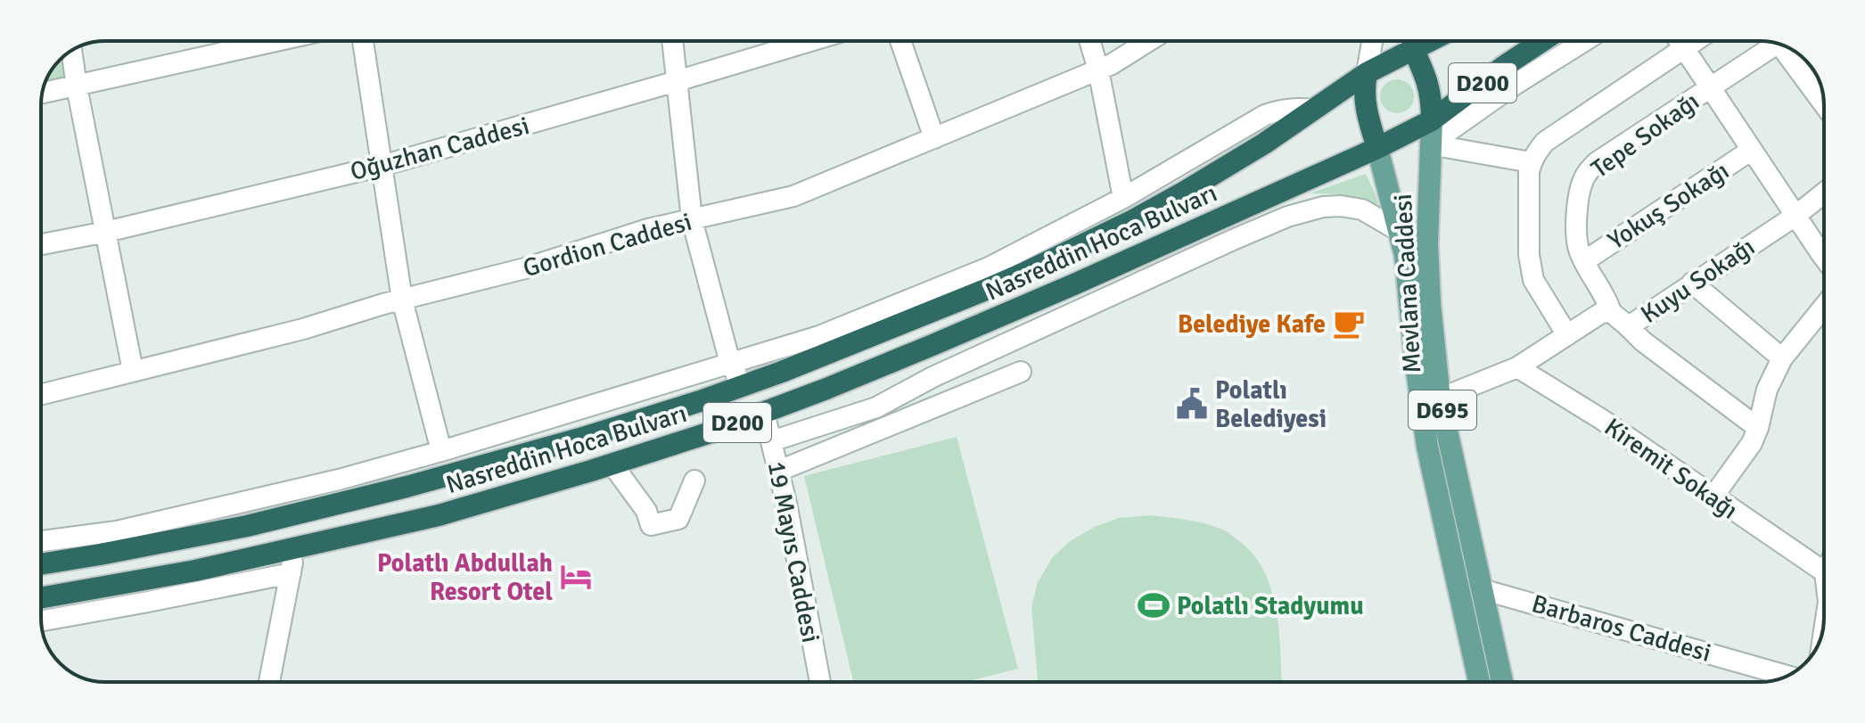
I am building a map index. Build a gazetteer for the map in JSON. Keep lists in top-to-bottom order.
{
  "streets": {
    "highway": ["D200", "Nasreddin Hoca Bulvarı"],
    "main road": ["Mevlana Caddesi", "D695"],
    "street": [
      "Tepe Sokağı",
      "Oğuzhan Caddesi",
      "Yokuş Sokağı",
      "Gordion Caddesi",
      "Kuyu Sokağı",
      "Kiremit Sokağı",
      "19 Mayıs Caddesi",
      "Barbaros Caddesi"
    ]
  },
  "crossings": [
    ["D200", "Nasreddin Hoca Bulvarı"],
    ["D200", "Mevlana Caddesi"],
    ["Tepe Sokağı", "Yokuş Sokağı"],
    ["Tepe Sokağı", "Kuyu Sokağı"],
    ["Nasreddin Hoca Bulvarı", "Mevlana Caddesi"],
    ["Nasreddin Hoca Bulvarı", "19 Mayıs Caddesi"],
    ["Kuyu Sokağı", "Mevlana Caddesi"],
    ["Kuyu Sokağı", "Kiremit Sokağı"],
    ["Mevlana Caddesi", "Barbaros Caddesi"]
  ],
  "places": {
    "cafe": ["Belediye Kafe"],
    "public building": ["Polatlı Belediyesi"],
    "hotel": ["Polatlı Abdullah Resort Otel"],
    "sports": ["Polatlı Stadyumu"]
  }
}
